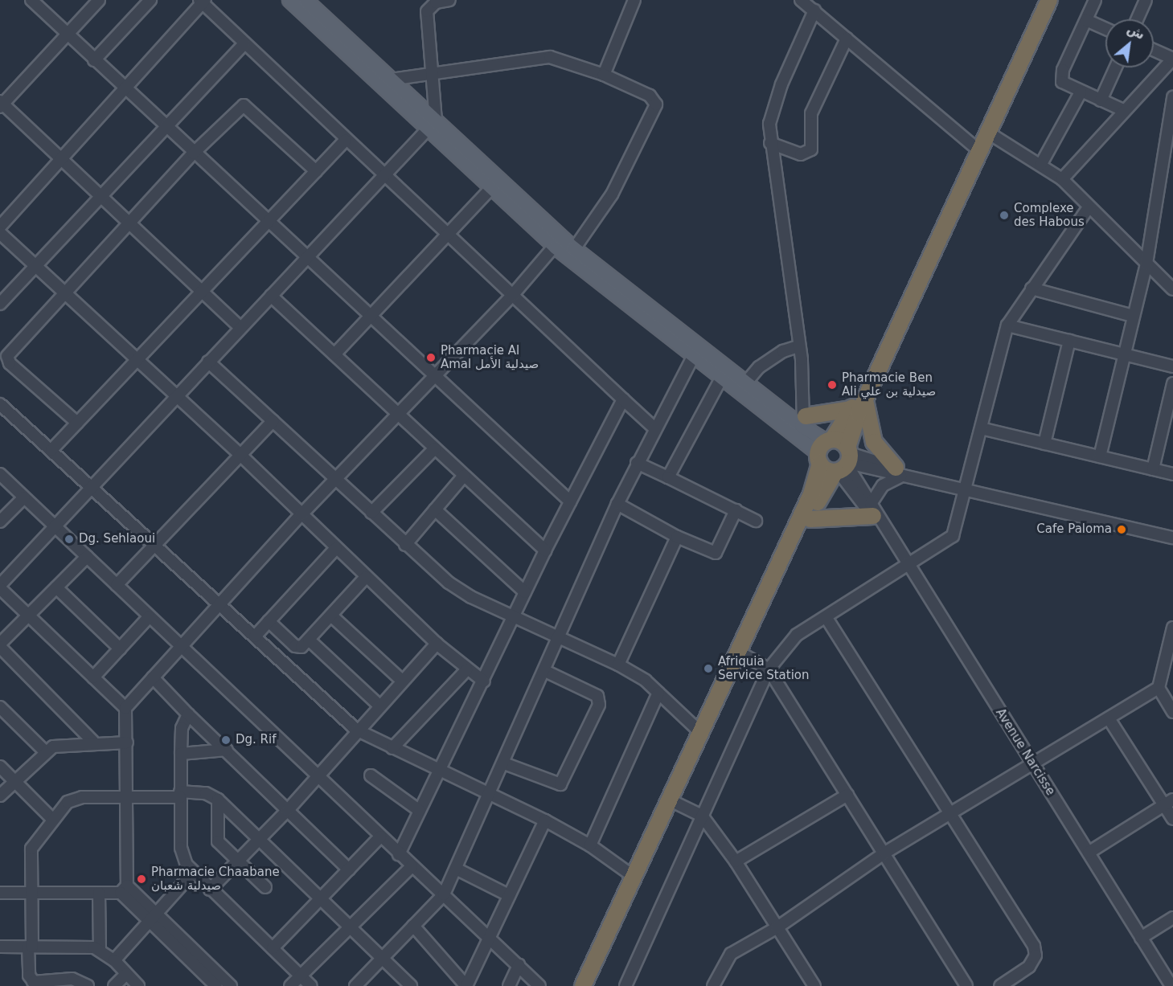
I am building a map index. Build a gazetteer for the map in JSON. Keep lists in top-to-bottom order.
{
  "streets": {
    "street": ["Avenue Narcisse"]
  },
  "places": [
    "Complexe des Habous",
    "Pharmacie Al Amal صيدلية الأمل",
    "Pharmacie Ben Ali صيدلية بن علي",
    "Cafe Paloma",
    "Dg. Sehlaoui",
    "Afriquia Service Station",
    "Dg. Rif",
    "Pharmacie Chaabane صيدلية شعبان"
  ],
  "north": "top right"
}
